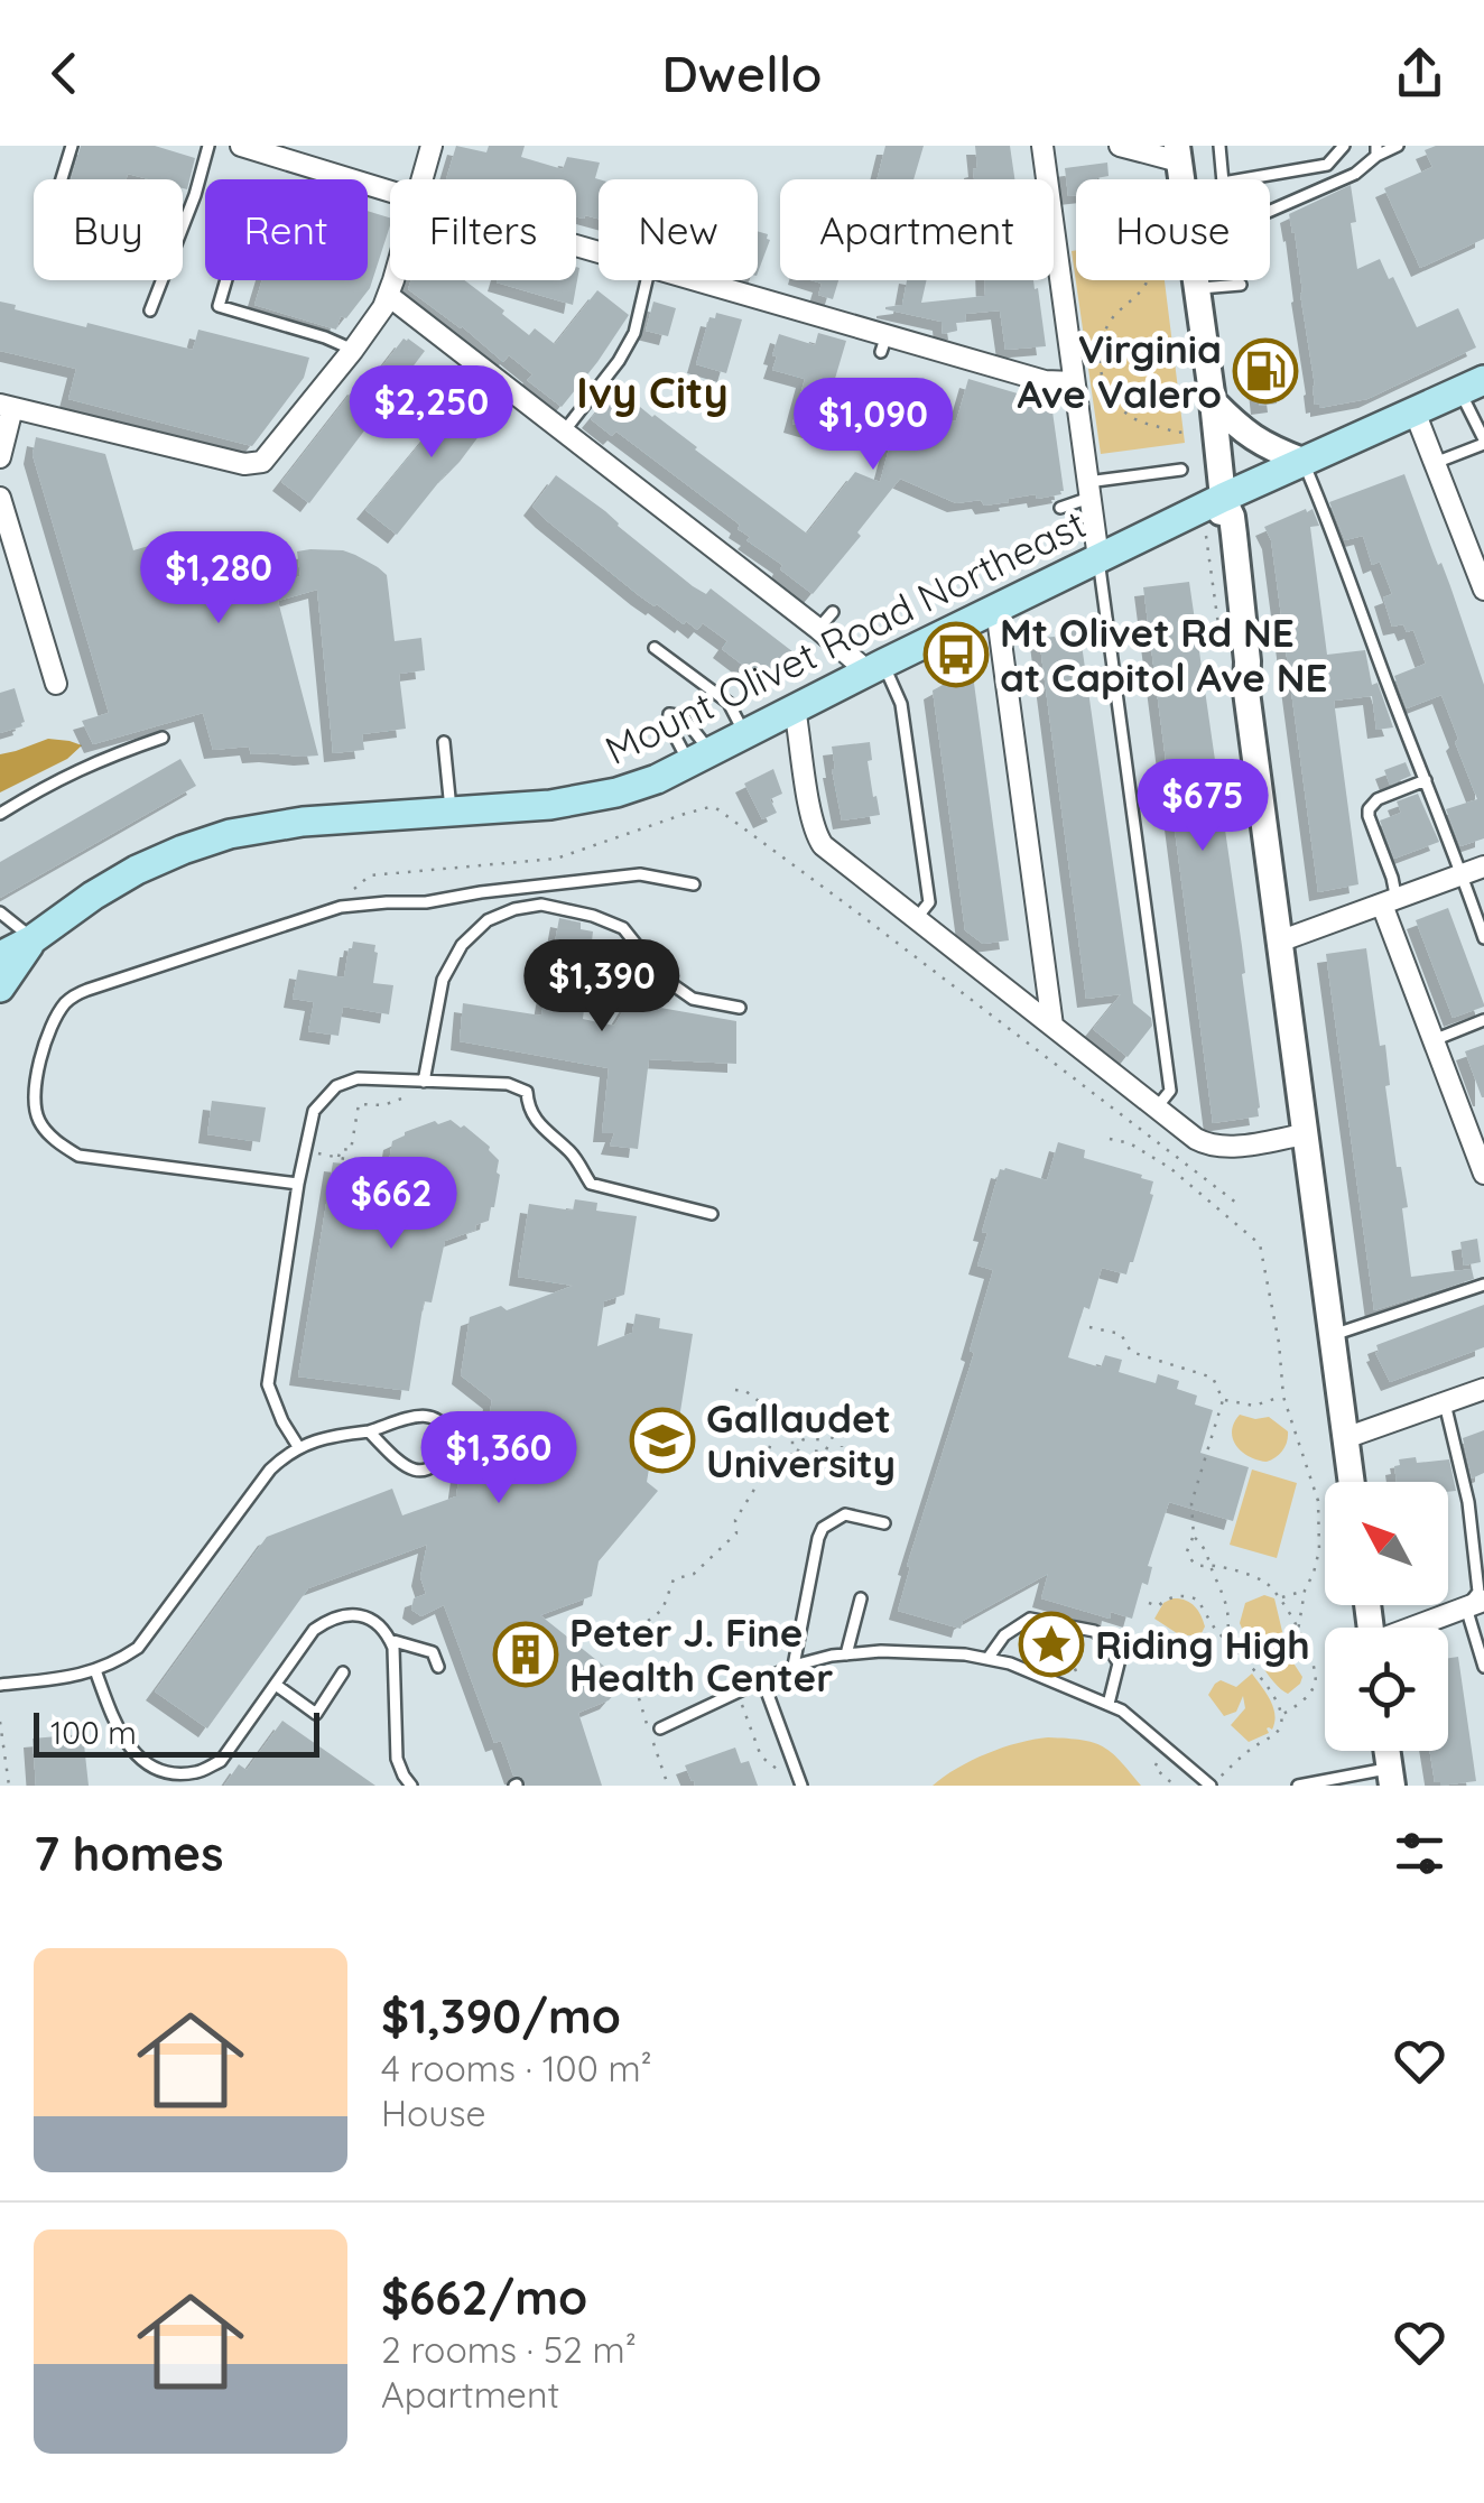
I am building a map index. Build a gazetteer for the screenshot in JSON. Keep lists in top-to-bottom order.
{
  "streets": {
    "main road": ["Mount Olivet Road Northeast"]
  },
  "districts": ["Ivy City"],
  "places": {
    "fuel station": ["Virginia Ave Valero"],
    "bus stop": ["Mt Olivet Rd NE at Capitol Ave NE"],
    "school or university": ["Gallaudet University"],
    "place": ["Riding High"],
    "building": ["Peter J. Fine Health Center"]
  },
  "scale_bar": "100 m",
  "north": "top left",
  "page": {
    "header": "Dwello",
    "chip": [
      "Buy",
      "Rent",
      "Filters",
      "New",
      "Apartment",
      "House"
    ],
    "price": [
      "$2,250",
      "$1,090",
      "$1,280",
      "$675",
      "$1,390",
      "$662",
      "$1,360"
    ],
    "scale": "100 m",
    "heading": "7 homes",
    "list": [
      {
        "name": "$1,390/mo",
        "note": "4 rooms · 100 m² · House"
      },
      {
        "name": "$662/mo",
        "note": "2 rooms · 52 m² · Apartment"
      }
    ]
  }
}
